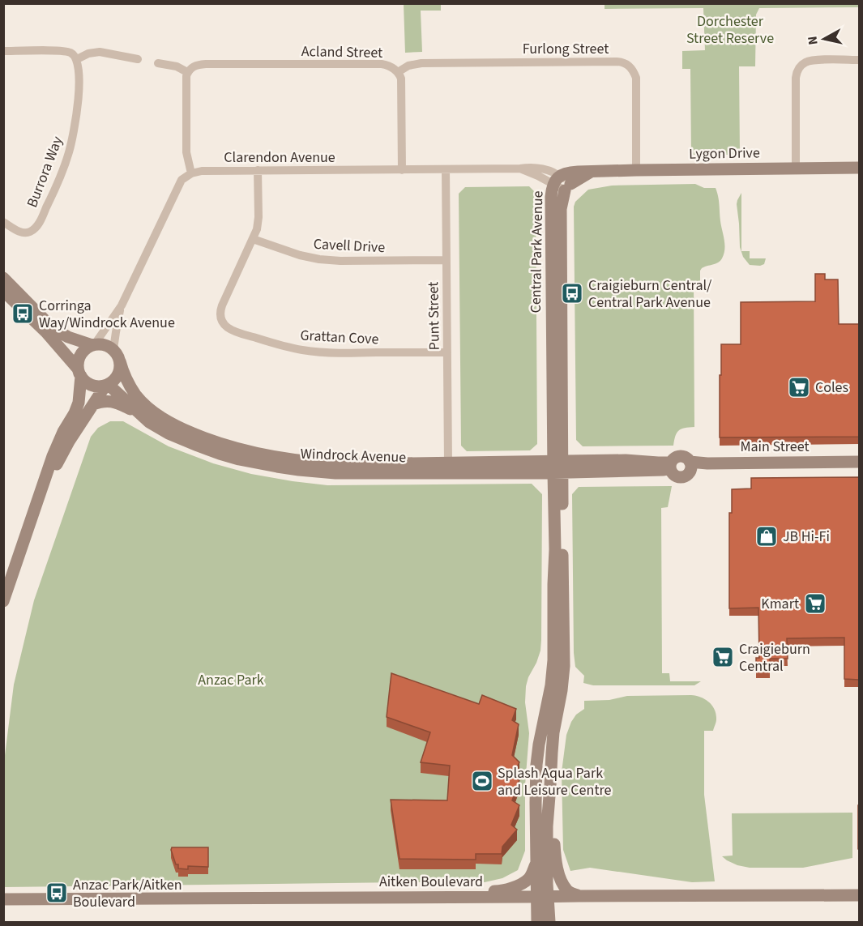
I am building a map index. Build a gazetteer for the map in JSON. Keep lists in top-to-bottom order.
{
  "streets": {
    "street": [
      "Furlong Street",
      "Acland Street",
      "Lygon Drive",
      "Clarendon Avenue",
      "Burrora Way",
      "Cavell Drive",
      "Central Park Avenue",
      "Punt Street",
      "Grattan Cove",
      "Main Street",
      "Windrock Avenue",
      "Aitken Boulevard"
    ]
  },
  "crossings": [
    ["Furlong Street", "Acland Street"],
    ["Furlong Street", "Lygon Drive"],
    ["Acland Street", "Clarendon Avenue"],
    ["Lygon Drive", "Central Park Avenue"],
    ["Clarendon Avenue", "Central Park Avenue"],
    ["Clarendon Avenue", "Punt Street"],
    ["Clarendon Avenue", "Grattan Cove"],
    ["Cavell Drive", "Punt Street"],
    ["Cavell Drive", "Grattan Cove"],
    ["Central Park Avenue", "Windrock Avenue"],
    ["Central Park Avenue", "Aitken Boulevard"],
    ["Punt Street", "Grattan Cove"],
    ["Punt Street", "Windrock Avenue"]
  ],
  "parks": ["Dorchester Street Reserve", "Anzac Park"],
  "places": {
    "bus stop": ["Craigieburn Central/ Central Park Avenue", "Corringa Way/Windrock Avenue", "Anzac Park/Aitken Boulevard"],
    "supermarket": ["Coles", "Kmart", "Craigieburn Central"],
    "shop": ["JB Hi-Fi"],
    "sports": ["Splash Aqua Park and Leisure Centre"]
  },
  "north": "left"
}
